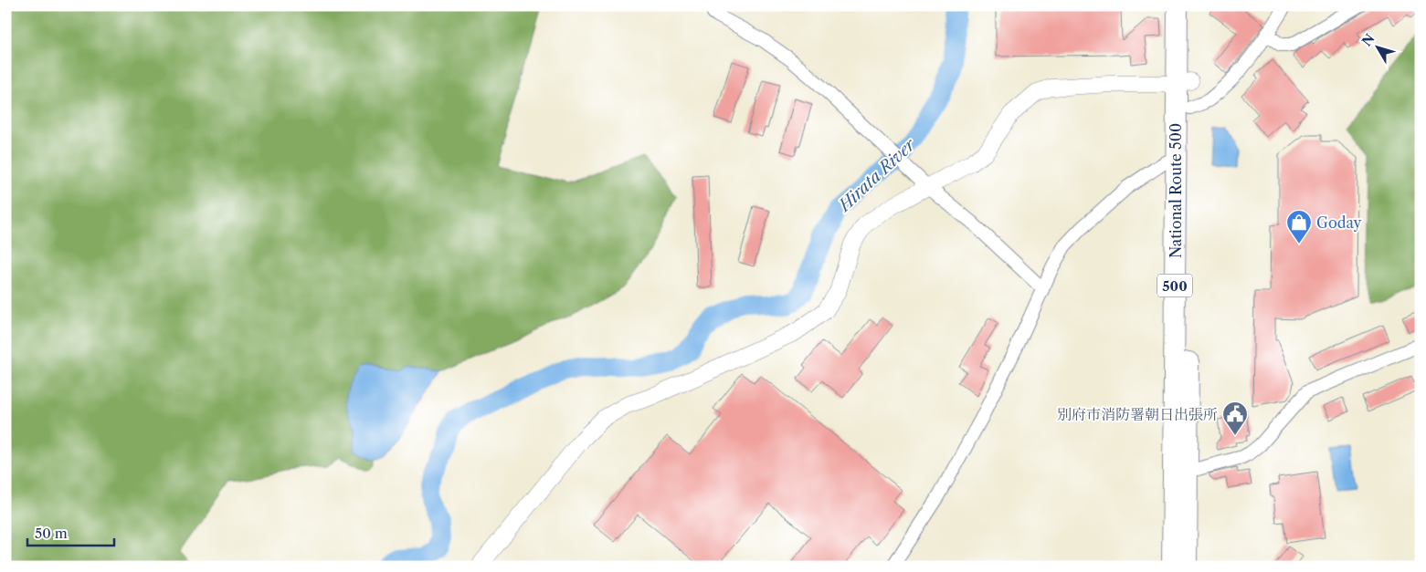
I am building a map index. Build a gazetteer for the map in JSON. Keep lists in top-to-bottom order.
{
  "streets": {
    "highway": ["National Route 500", "500"]
  },
  "water": ["Hirata River"],
  "places": {
    "shop": ["Goday"],
    "public building": ["別府市消防署朝日出張所"]
  },
  "scale_bar": "50 m",
  "north": "top left"
}
